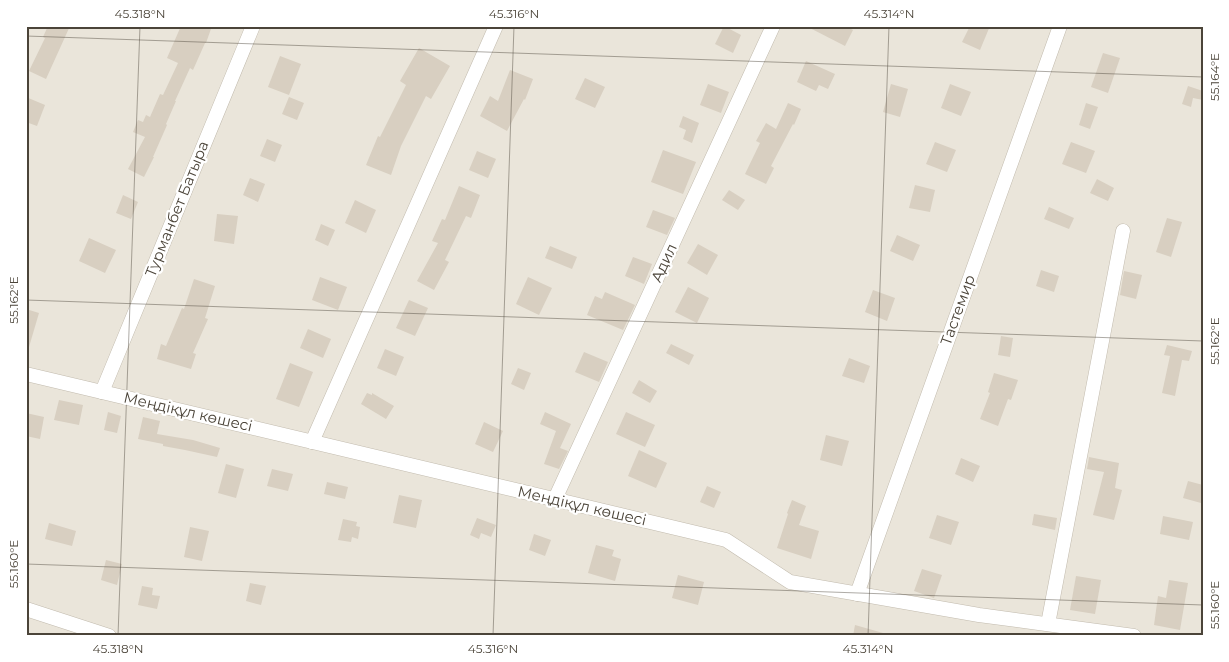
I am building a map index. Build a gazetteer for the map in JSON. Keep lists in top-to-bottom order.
{
  "streets": {
    "street": [
      "Турманбет Батыра",
      "Адил",
      "Тастемир",
      "Меңдіқұл көшесі"
    ]
  },
  "crossings": [
    ["Турманбет Батыра", "Меңдіқұл көшесі"],
    ["Адил", "Меңдіқұл көшесі"],
    ["Тастемир", "Меңдіқұл көшесі"]
  ],
  "coordinates": [
    "45.318°N",
    "45.316°N",
    "45.314°N",
    "55.164°E",
    "55.162°E",
    "55.160°E"
  ]
}
